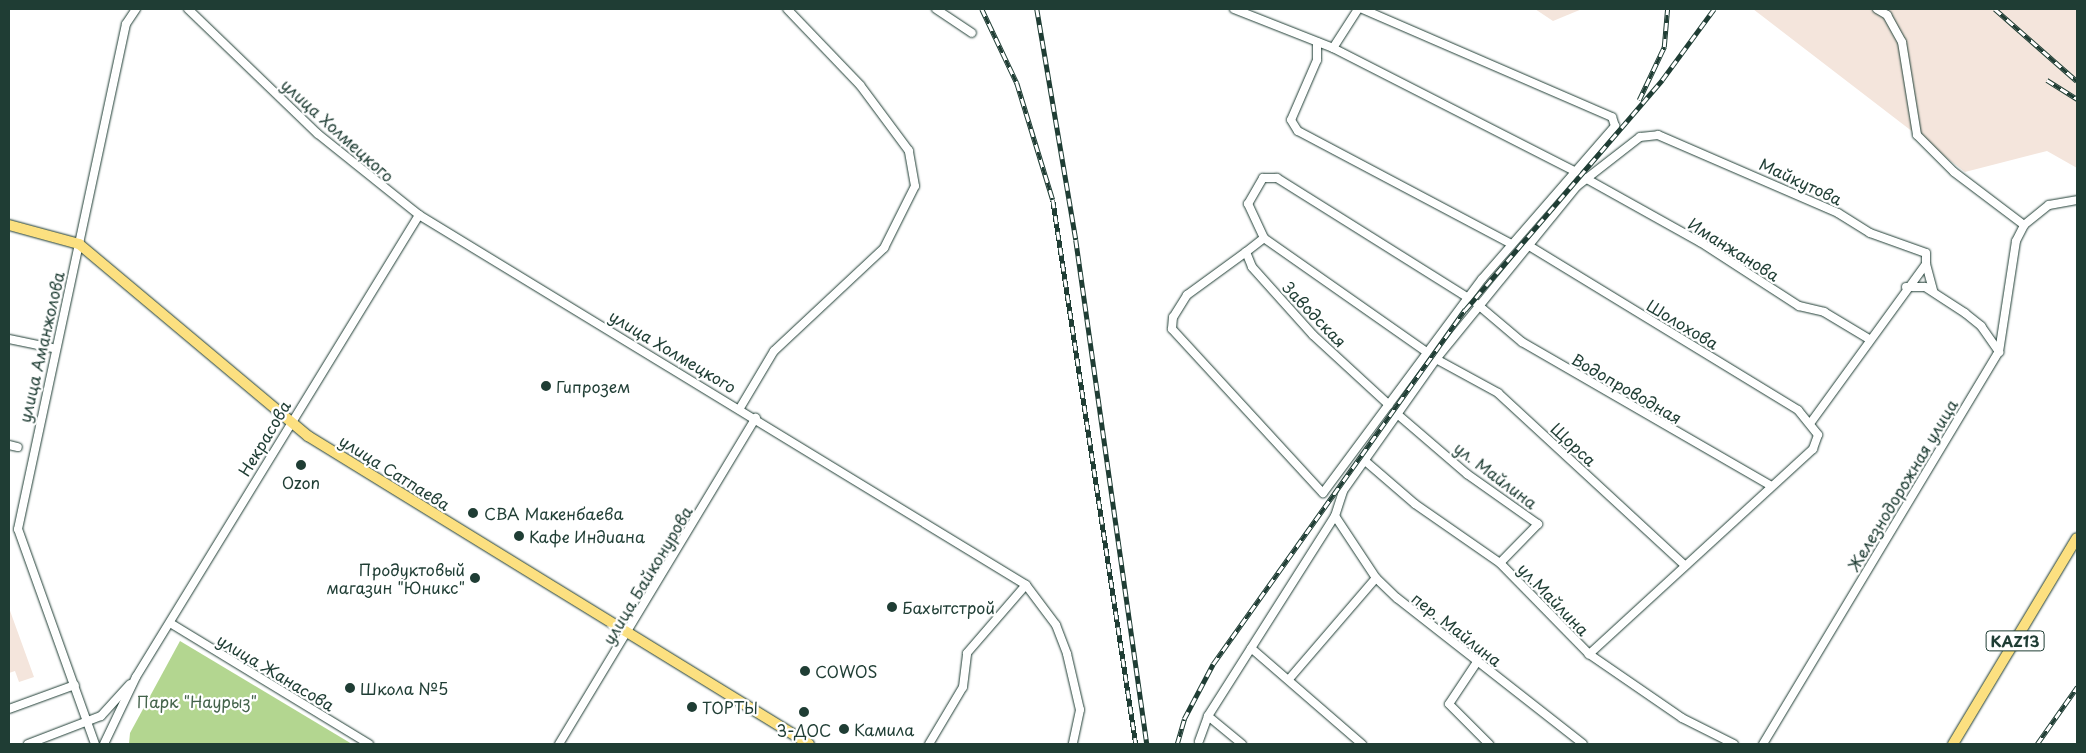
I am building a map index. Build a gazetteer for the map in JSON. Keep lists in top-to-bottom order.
{
  "streets": {
    "main road": ["улица Сатпаева", "KAZ13"],
    "street": [
      "улица Холмецкого",
      "Майкутова",
      "Иманжанова",
      "Заводская",
      "Шолохова",
      "улица Аманжолова",
      "Водопроводная",
      "Некрасова",
      "Щорса",
      "ул. Майлина",
      "Железнодорожная улица",
      "улица Байконурова",
      "ул.Майлина",
      "пер. Майлина",
      "улица Жанасова"
    ]
  },
  "crossings": [
    ["улица Холмецкого", "Некрасова"],
    ["улица Холмецкого", "улица Байконурова"],
    ["Майкутова", "Иманжанова"],
    ["Шолохова", "Водопроводная"],
    ["улица Аманжолова", "улица Сатпаева"],
    ["Некрасова", "улица Сатпаева"],
    ["Некрасова", "улица Жанасова"],
    ["улица Сатпаева", "улица Байконурова"],
    ["ул. Майлина", "ул.Майлина"]
  ],
  "parks": ["Парк \"Наурыз\""],
  "places": [
    "Гипрозем",
    "Ozon",
    "СВА Макенбаева",
    "Кафе Индиана",
    "Продуктовый магазин \"Юникс\"",
    "Бахытстрой",
    "COWOS",
    "Школа №5",
    "ТОРТЫ",
    "3-ДОС",
    "Камила"
  ]
}
